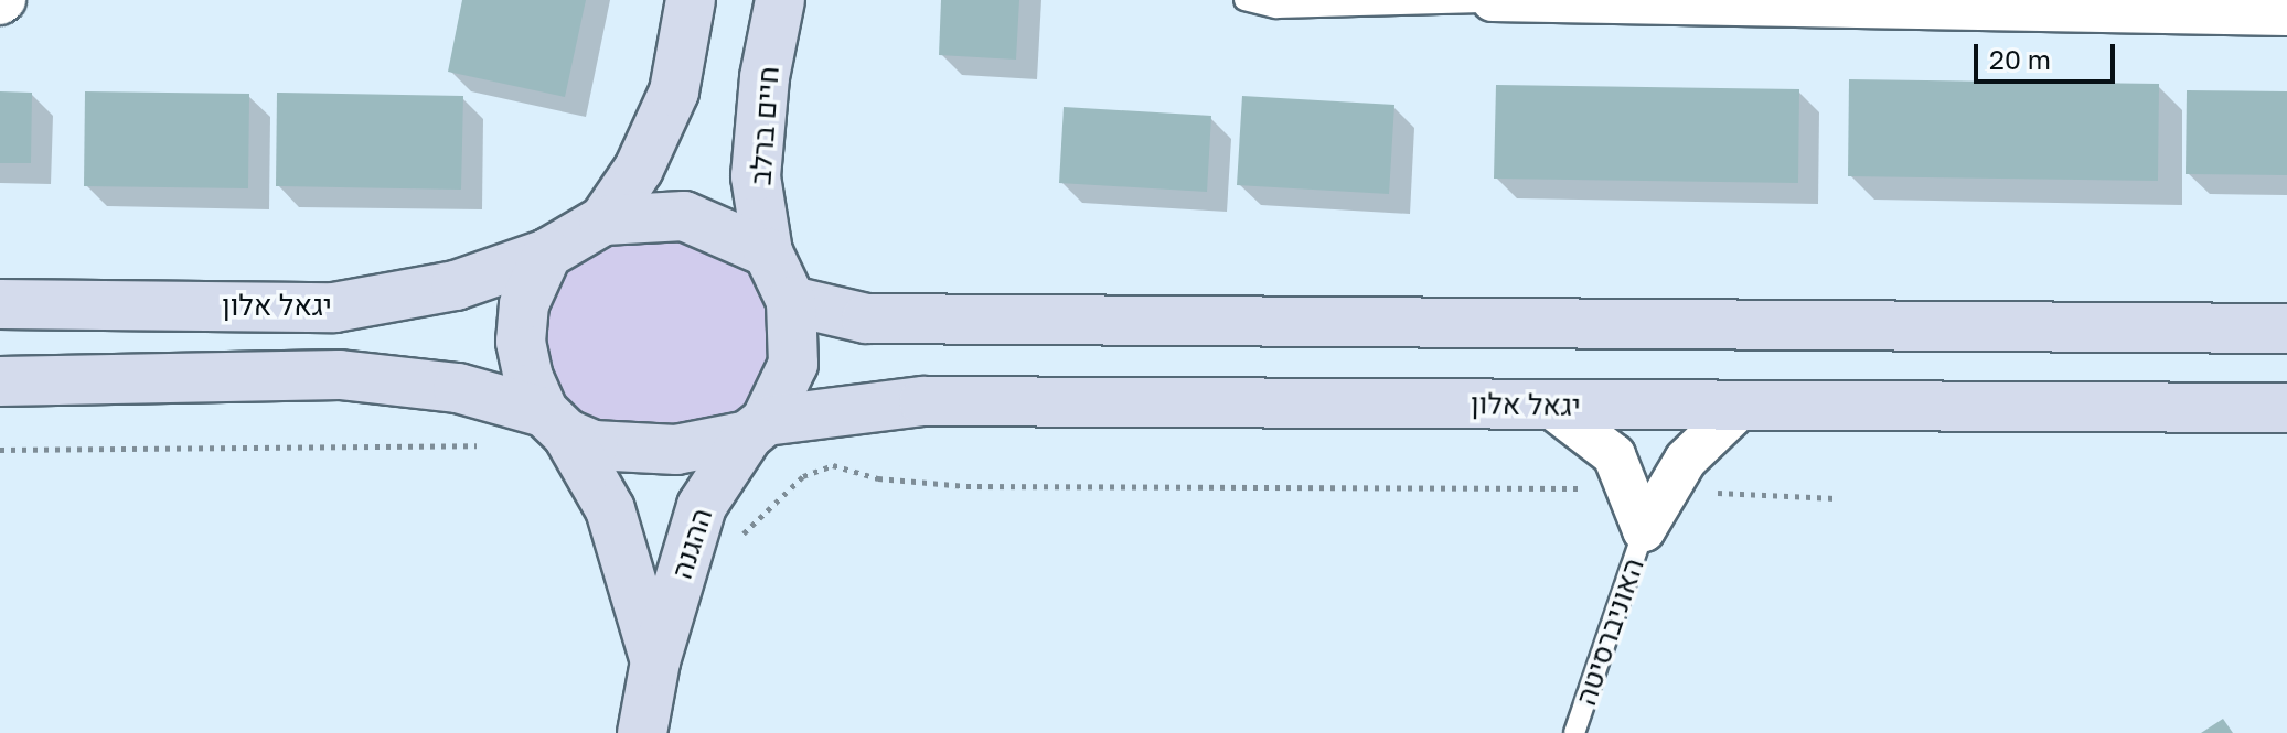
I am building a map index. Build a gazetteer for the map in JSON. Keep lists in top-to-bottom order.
{
  "streets": {
    "street": [
      "חיים ברלב",
      "יגאל אלון",
      "ההגנה",
      "האוניברסיטה"
    ]
  },
  "crossings": [
    ["חיים ברלב", "יגאל אלון"],
    ["חיים ברלב", "ההגנה"],
    ["יגאל אלון", "ההגנה"],
    ["יגאל אלון", "האוניברסיטה"]
  ],
  "scale_bar": "20 m"
}
